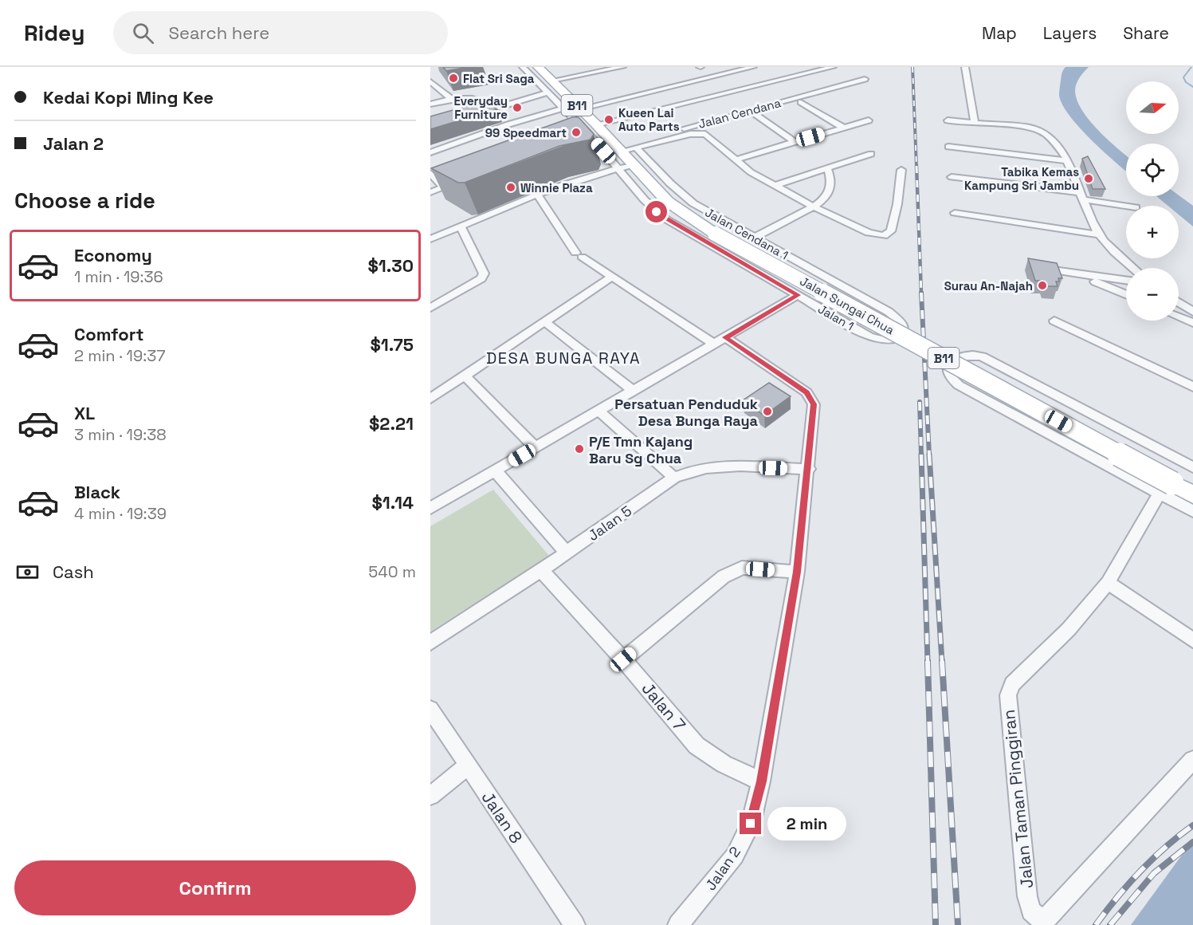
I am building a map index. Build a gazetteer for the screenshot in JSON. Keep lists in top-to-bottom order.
{
  "streets": {
    "main road": ["B11", "Jalan Sungai Chua"],
    "street": [
      "Jalan Cendana",
      "Jalan Cendana 1",
      "Jalan 1",
      "Jalan 5",
      "Jalan 7",
      "Jalan Taman Pinggiran",
      "Jalan 8",
      "Jalan 2"
    ]
  },
  "crossings": [
    ["Jalan Cendana", "Jalan Sungai Chua"],
    ["Jalan Cendana 1", "Jalan 1"],
    ["Jalan Sungai Chua", "Jalan 1"],
    ["Jalan Sungai Chua", "Jalan Taman Pinggiran"],
    ["Jalan 5", "Jalan 7"],
    ["Jalan 5", "Jalan 2"],
    ["Jalan 7", "Jalan 2"]
  ],
  "districts": ["DESA BUNGA RAYA"],
  "places": [
    "Flat Sri Saga",
    "Everyday Furniture",
    "Kueen Lai Auto Parts",
    "99 Speedmart",
    "Tabika Kemas Kampung Sri Jambu",
    "Winnie Plaza",
    "Surau An-Najah",
    "Persatuan Penduduk Desa Bunga Raya",
    "P/E Tmn Kajang Baru Sg Chua"
  ],
  "north": "right",
  "page": {
    "header": "Ridey",
    "search": "Search here",
    "nav": ["Map", "Layers", "Share"],
    "banner": ["Kedai Kopi Ming Kee", "Jalan 2"],
    "map_buttons": ["+", "−"],
    "heading": "Choose a ride",
    "list": [
      {
        "name": "Economy",
        "note": "1 min · 19:36",
        "value": "$1.30"
      },
      {
        "name": "Comfort",
        "note": "2 min · 19:37",
        "value": "$1.75"
      },
      {
        "name": "XL",
        "note": "3 min · 19:38",
        "value": "$2.21"
      },
      {
        "name": "Black",
        "note": "4 min · 19:39",
        "value": "$1.14"
      }
    ],
    "pay": ["Cash", "540 m"],
    "bubble": "2 min",
    "buttons": "Confirm"
  }
}
